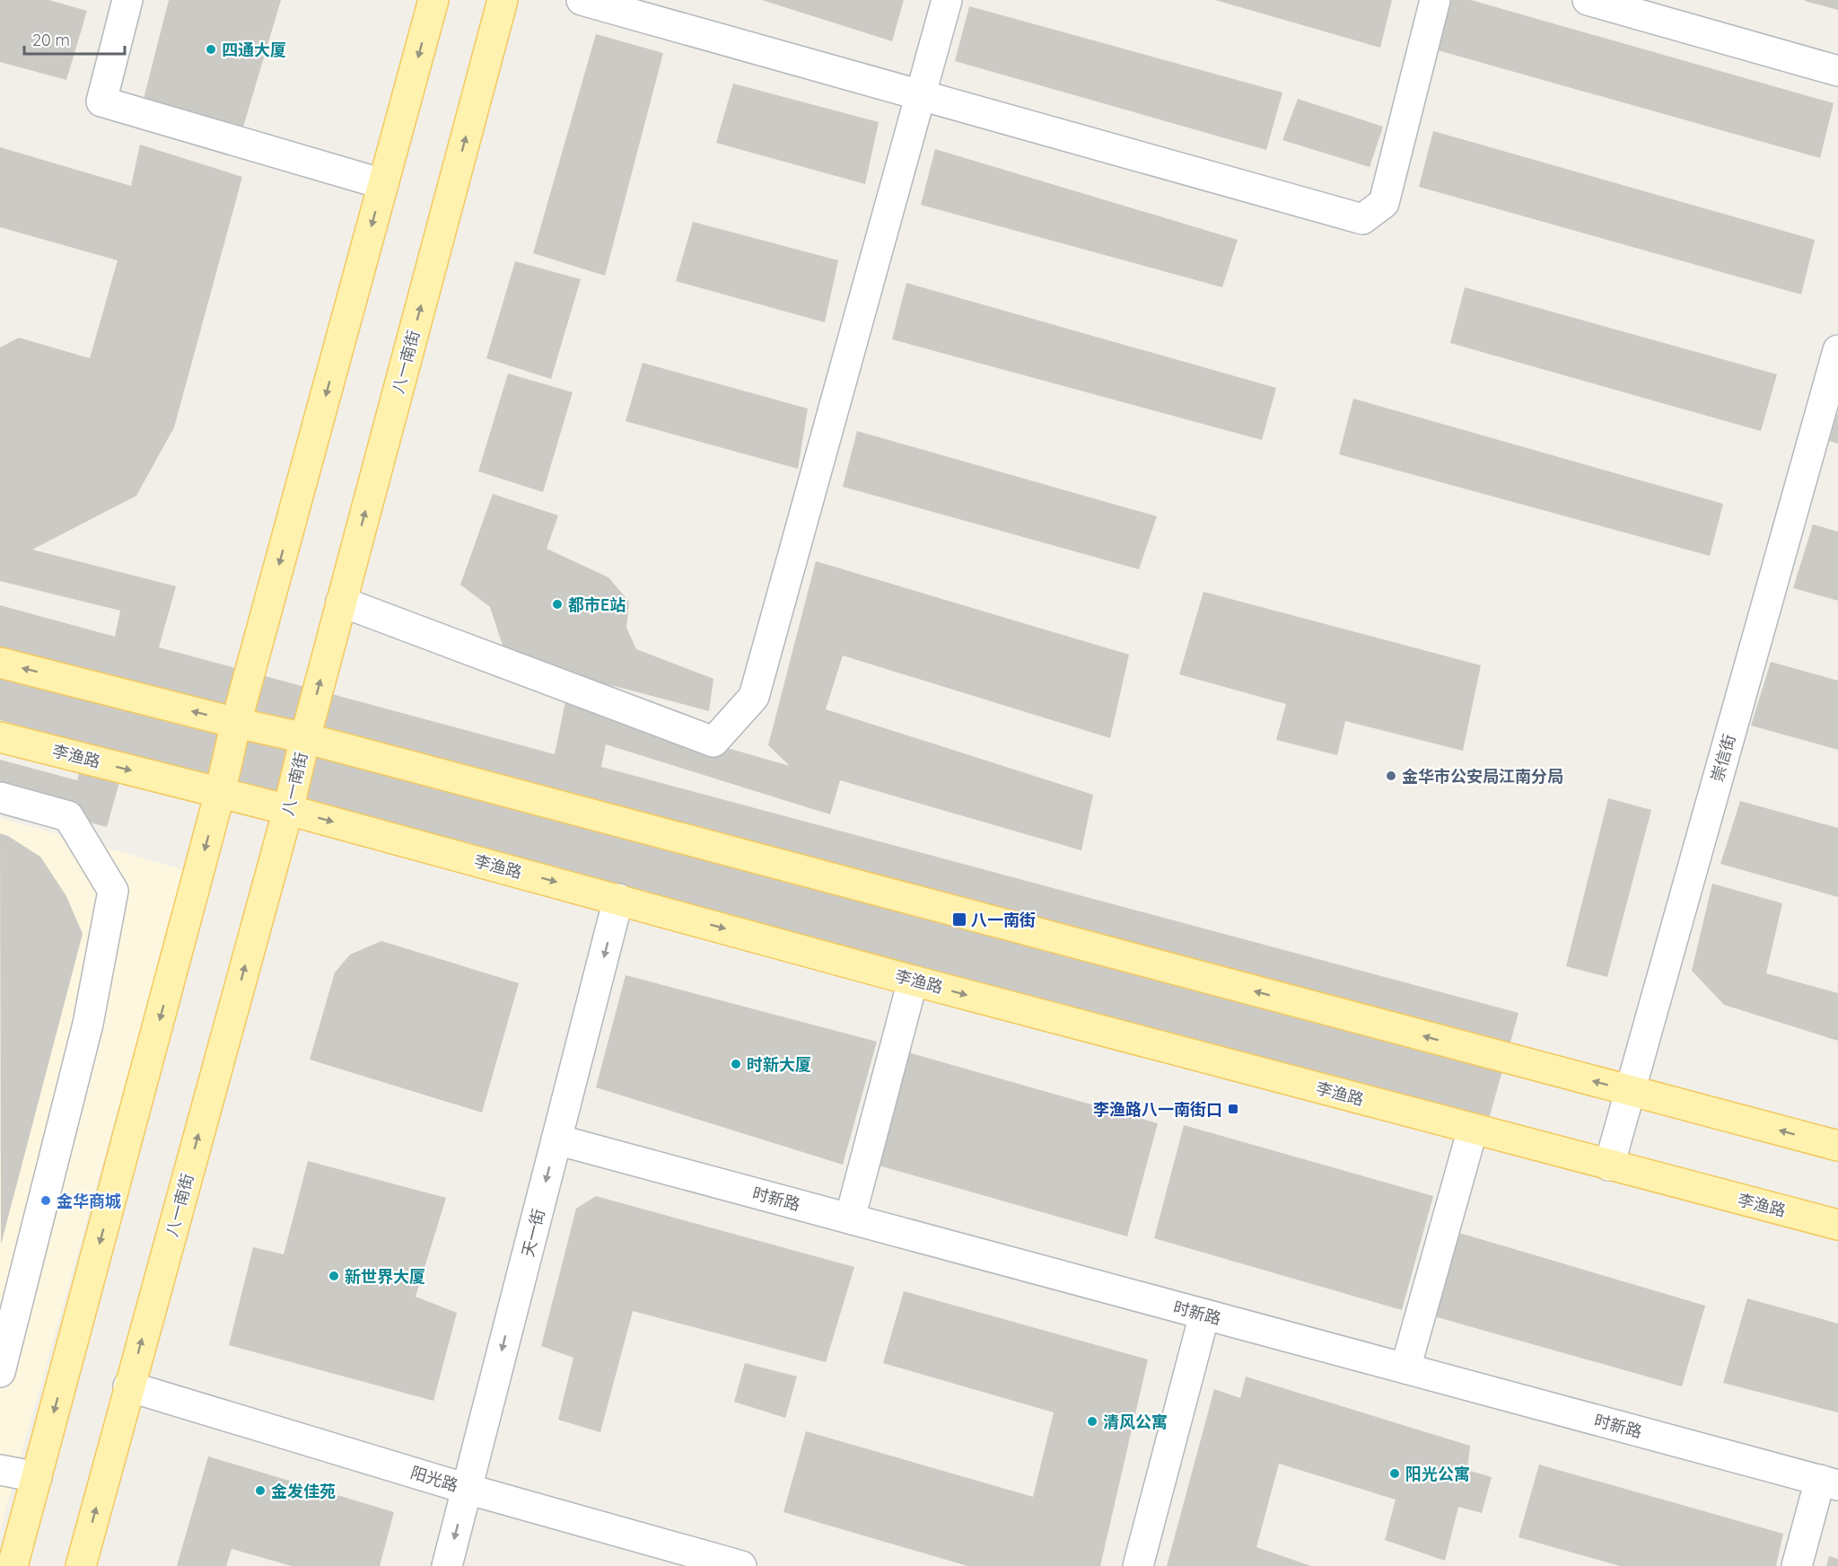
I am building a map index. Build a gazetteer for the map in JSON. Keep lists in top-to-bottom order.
{
  "streets": {
    "main road": ["八一南街", "李渔路"],
    "street": [
      "崇信街",
      "时新路",
      "天一街",
      "阳光路"
    ]
  },
  "crossings": [
    ["八一南街", "李渔路"],
    ["八一南街", "阳光路"],
    ["李渔路", "崇信街"],
    ["李渔路", "天一街"],
    ["时新路", "天一街"],
    ["天一街", "阳光路"]
  ],
  "one_way": ["天一街"],
  "places": {
    "other": [
      "四通大厦",
      "都市E站",
      "金华市公安局江南分局",
      "时新大厦",
      "金华商城",
      "新世界大厦",
      "清风公寓",
      "阳光公寓",
      "金发佳苑"
    ],
    "transit": ["八一南街", "李渔路八一南街口"]
  },
  "scale_bar": "20 m"
}
